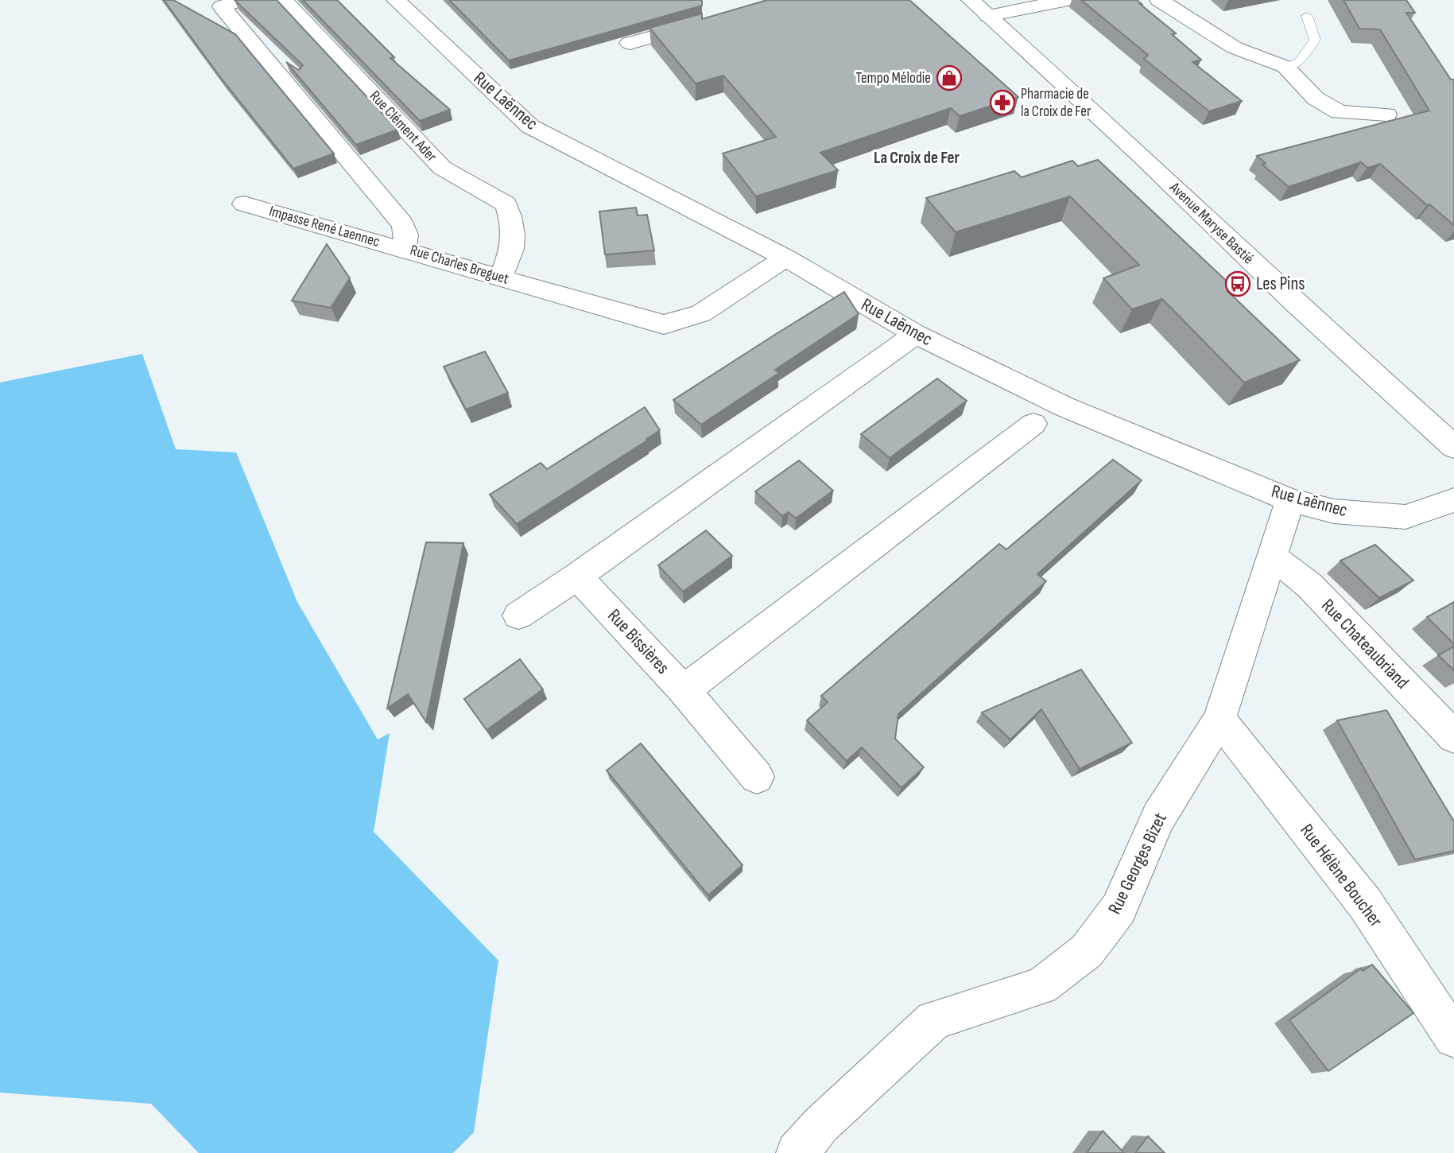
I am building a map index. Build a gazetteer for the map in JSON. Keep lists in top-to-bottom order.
{
  "streets": {
    "street": [
      "Rue Laënnec",
      "Rue Clément Ader",
      "Avenue Maryse Bastié",
      "Impasse René Laennec",
      "Rue Charles Breguet",
      "Rue Bissières",
      "Rue Chateaubriand",
      "Rue Georges Bizet",
      "Rue Hélène Boucher"
    ]
  },
  "crossings": [
    ["Rue Laënnec", "Rue Charles Breguet"],
    ["Rue Laënnec", "Rue Georges Bizet"],
    ["Rue Clément Ader", "Rue Charles Breguet"],
    ["Impasse René Laennec", "Rue Charles Breguet"],
    ["Rue Chateaubriand", "Rue Georges Bizet"],
    ["Rue Georges Bizet", "Rue Hélène Boucher"]
  ],
  "districts": ["La Croix de Fer"],
  "places": {
    "shop": ["Tempo Mélodie"],
    "pharmacy": ["Pharmacie de la Croix de Fer"],
    "bus stop": ["Les Pins"]
  }
}
